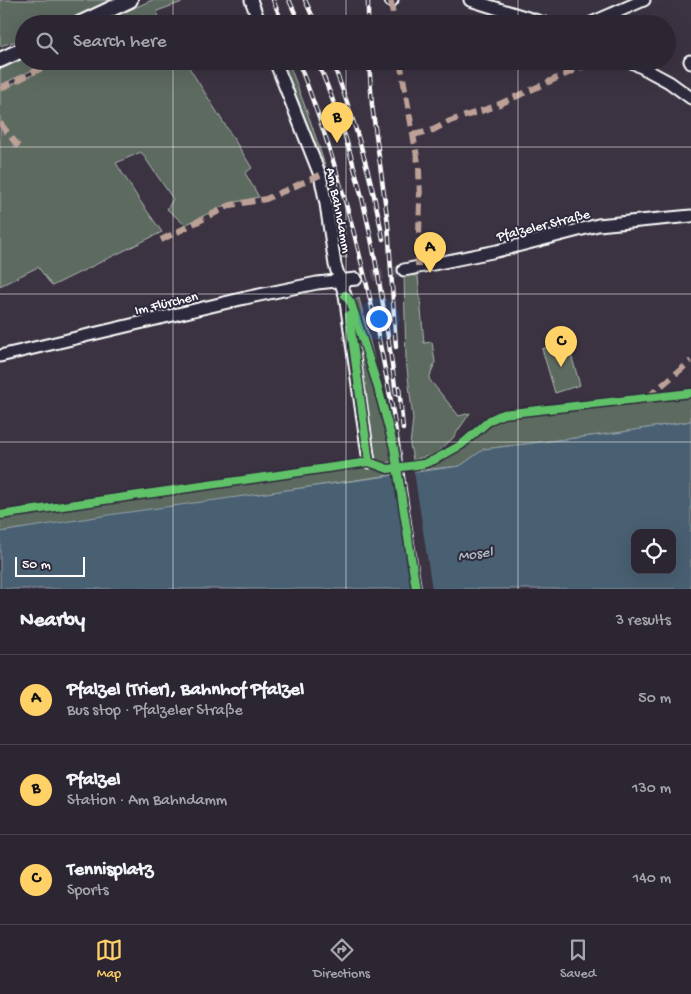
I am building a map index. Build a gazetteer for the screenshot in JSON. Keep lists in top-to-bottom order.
{
  "streets": {
    "street": ["Am Bahndamm", "Pfalzeler Straße", "Im Flürchen"]
  },
  "crossings": [
    ["Am Bahndamm", "Im Flürchen"]
  ],
  "water": ["Mosel"],
  "scale_bar": "50 m",
  "page": {
    "search": "Search here",
    "pins": ["B", "A", "C"],
    "scale": "50 m",
    "heading": ["Nearby", "3 results"],
    "list": [
      {
        "mark": "A",
        "name": "Pfalzel (Trier), Bahnhof Pfalzel",
        "note": "Bus stop · Pfalzeler Straße",
        "value": "50 m"
      },
      {
        "mark": "B",
        "name": "Pfalzel",
        "note": "Station · Am Bahndamm",
        "value": "130 m"
      },
      {
        "mark": "C",
        "name": "Tennisplatz",
        "note": "Sports",
        "value": "140 m"
      }
    ],
    "nav": ["Map", "Directions", "Saved"]
  }
}
